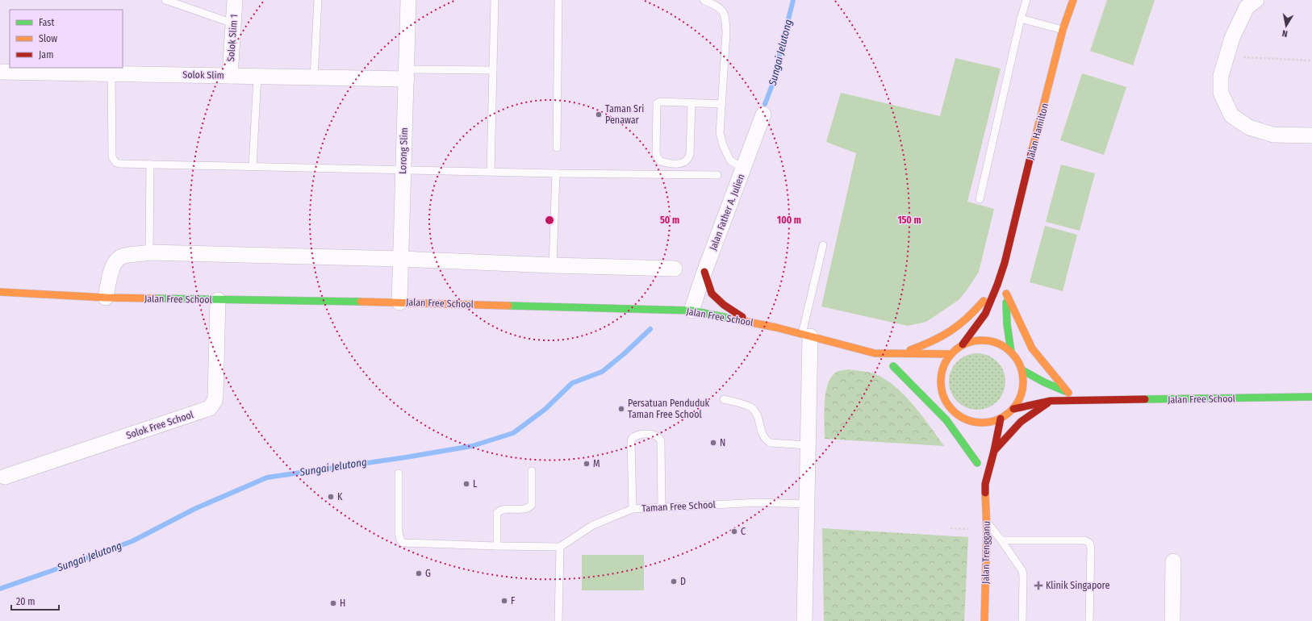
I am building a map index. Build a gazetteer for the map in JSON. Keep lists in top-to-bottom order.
{
  "streets": {
    "street": [
      "Solok Slim 1",
      "Solok Slim",
      "Jalan Hamilton",
      "Lorong Slim",
      "Jalan Father A. Julien",
      "Jalan Free School",
      "Solok Free School",
      "Jalan Trengganu"
    ],
    "lane": ["Taman Free School"]
  },
  "crossings": [
    ["Solok Slim 1", "Solok Slim"],
    ["Solok Slim", "Lorong Slim"],
    ["Jalan Hamilton", "Jalan Free School"],
    ["Jalan Hamilton", "Jalan Trengganu"],
    ["Lorong Slim", "Jalan Free School"],
    ["Jalan Father A. Julien", "Jalan Free School"],
    ["Jalan Free School", "Solok Free School"],
    ["Jalan Free School", "Jalan Trengganu"]
  ],
  "water": ["Sungai Jelutong"],
  "places": {
    "other": [
      "Taman Sri Penawar",
      "Persatuan Penduduk Taman Free School",
      "N",
      "M",
      "L",
      "K",
      "C",
      "G",
      "D",
      "F",
      "H"
    ],
    "health": ["Klinik Singapore"]
  },
  "legend": ["Fast", "Slow", "Jam"],
  "scale_bar": "20 m",
  "north": "bottom",
  "rings": ["50 m", "100 m", "150 m"]
}
